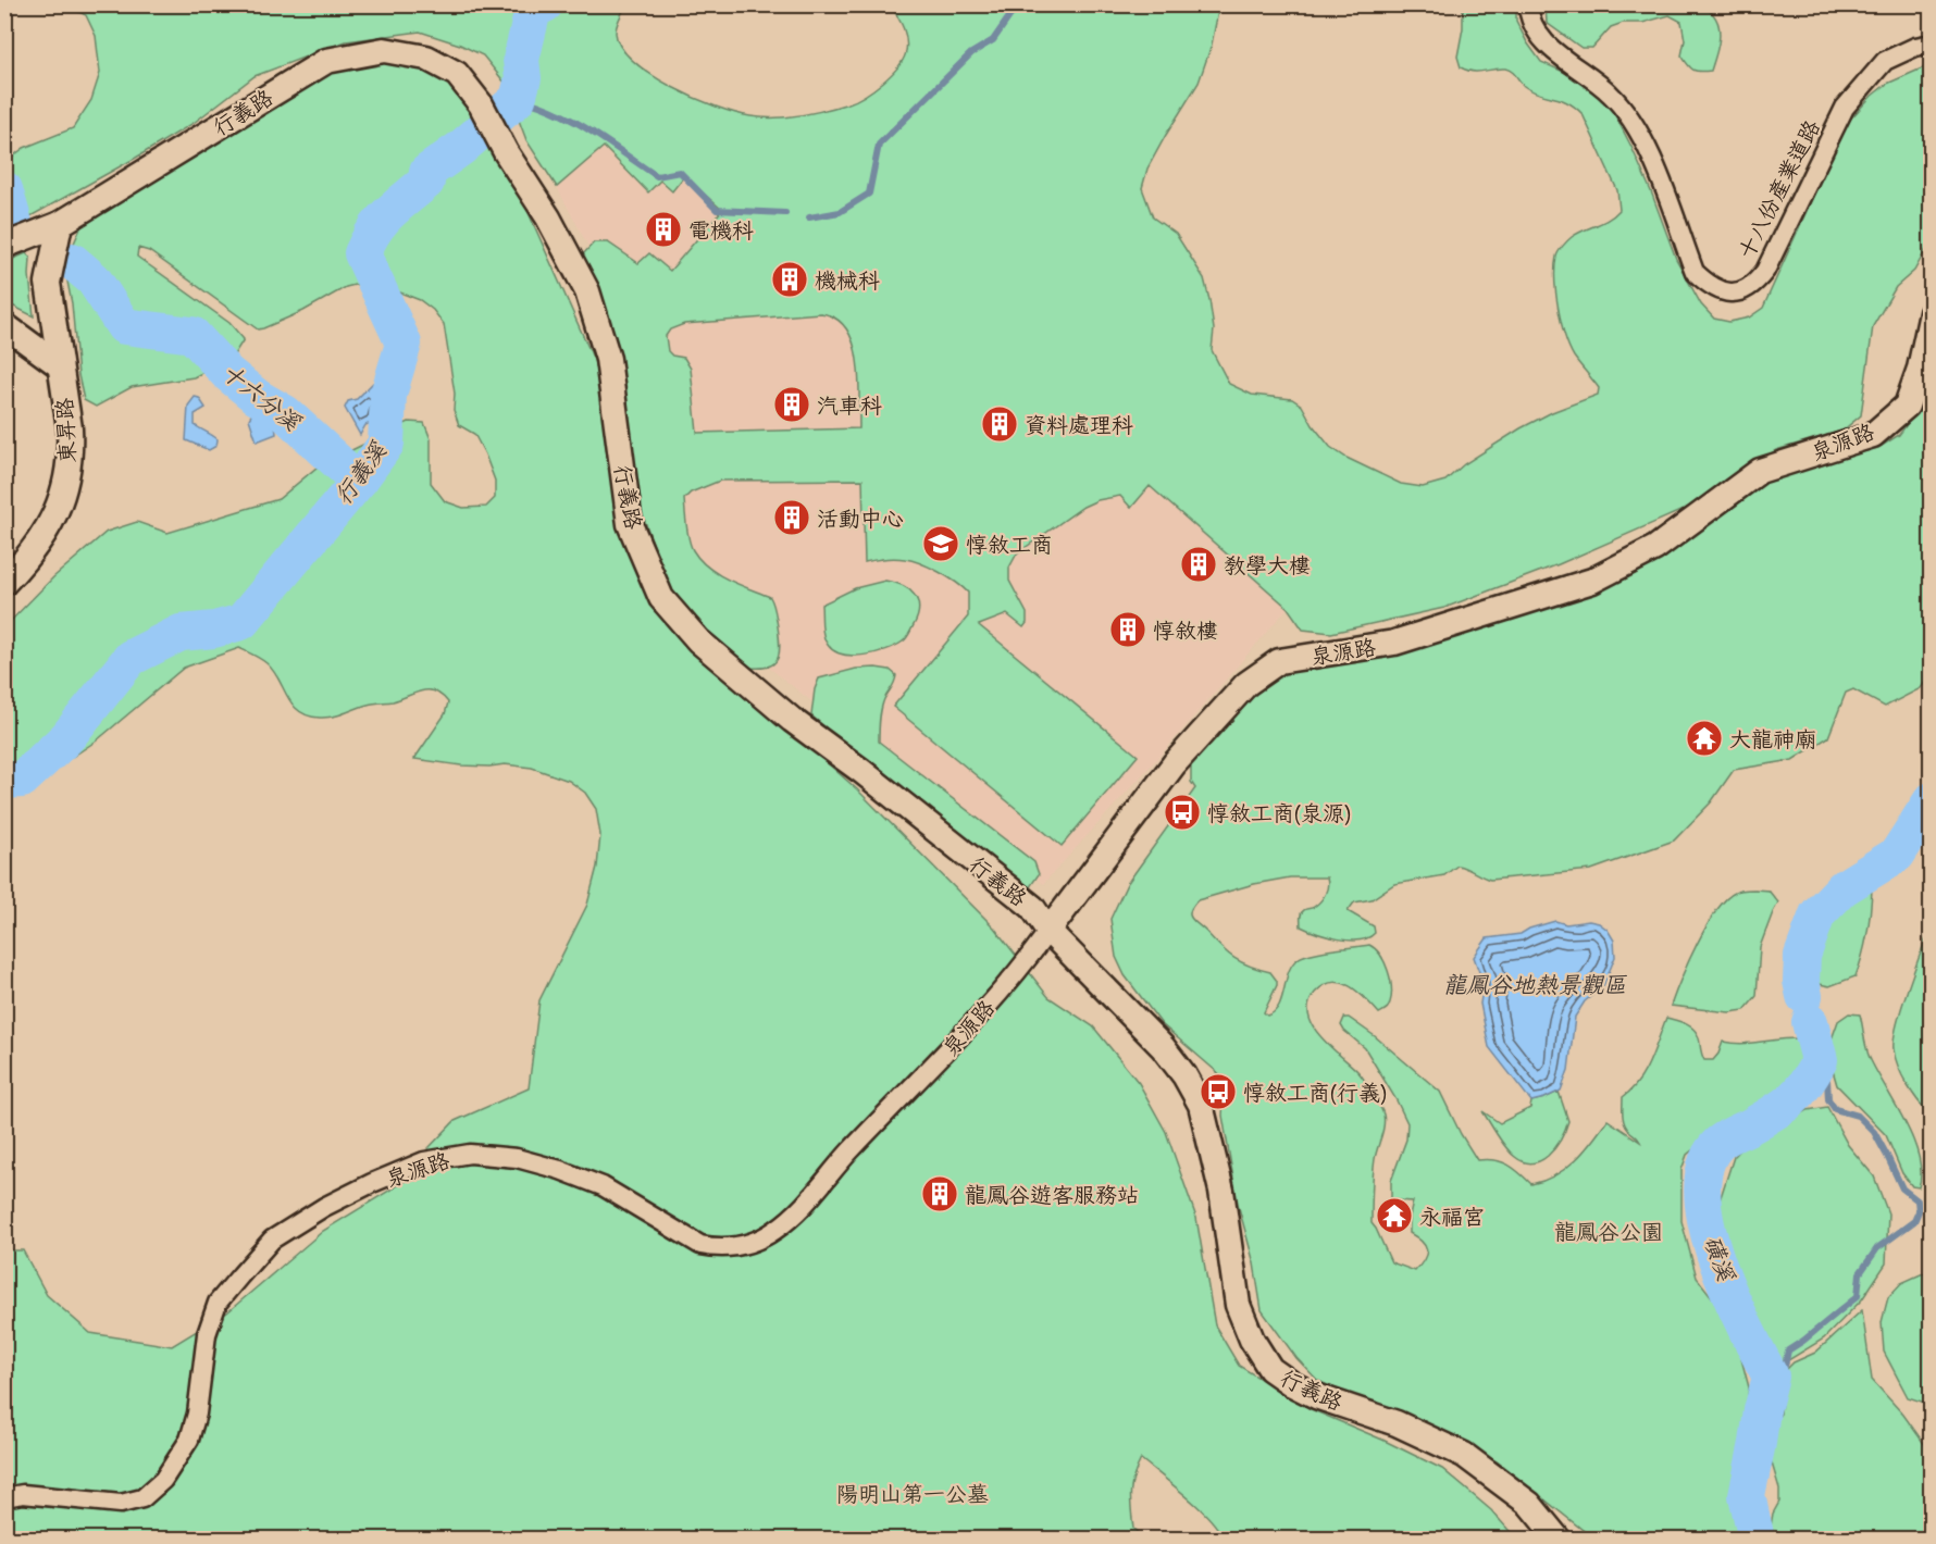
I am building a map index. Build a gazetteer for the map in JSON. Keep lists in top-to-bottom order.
{
  "streets": {
    "street": [
      "行義路",
      "十八份產業道路",
      "東昇路",
      "泉源路"
    ]
  },
  "crossings": [
    ["行義路", "東昇路"],
    ["行義路", "泉源路"]
  ],
  "water": [
    "十六分溪",
    "行義溪",
    "龍鳳谷地熱景觀區",
    "磺溪"
  ],
  "parks": ["龍鳳谷公園", "陽明山第一公墓"],
  "places": {
    "building": [
      "電機科",
      "機械科",
      "汽車科",
      "資料處理科",
      "活動中心",
      "教學大樓",
      "惇敘樓",
      "龍鳳谷遊客服務站"
    ],
    "school or university": ["惇敘工商"],
    "temple": ["大龍神廟", "永福宮"],
    "bus stop": ["惇敘工商(泉源)", "惇敘工商(行義)"]
  }
}
